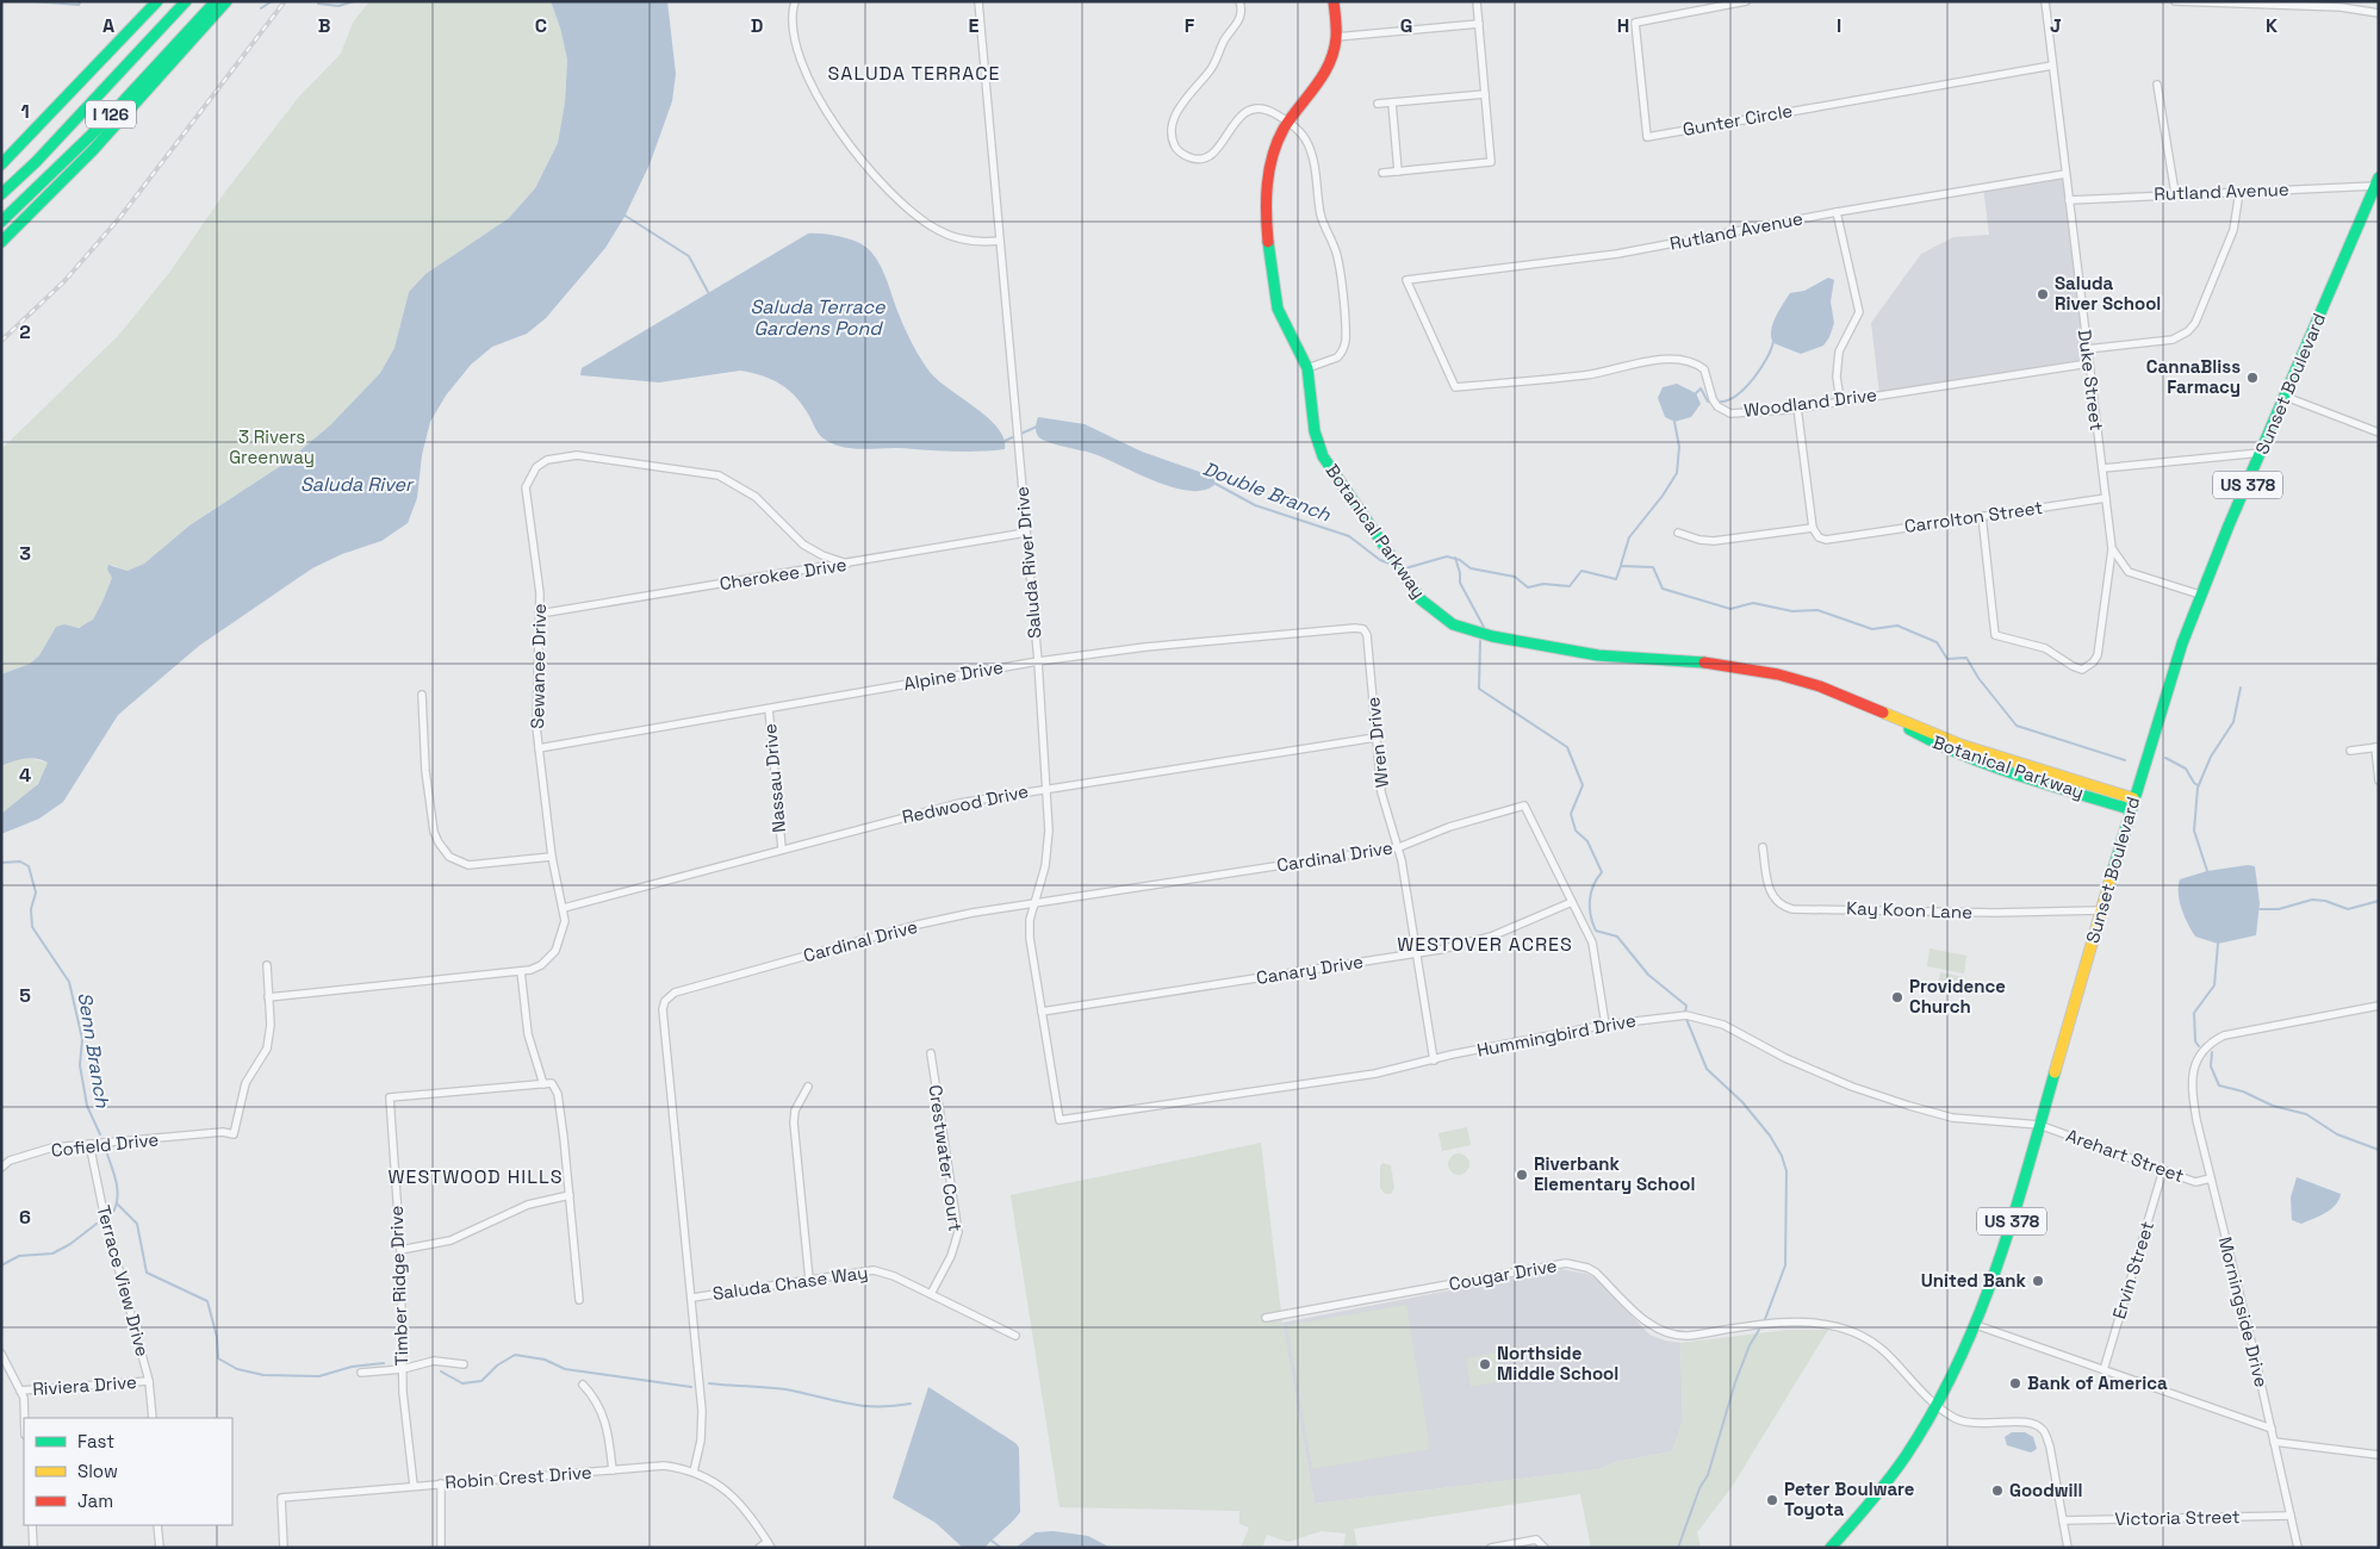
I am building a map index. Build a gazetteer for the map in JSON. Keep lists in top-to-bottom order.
{
  "streets": {
    "main road": [
      "I 126",
      "Sunset Boulevard",
      "US 378",
      "Botanical Parkway"
    ],
    "street": [
      "Gunter Circle",
      "Rutland Avenue",
      "Duke Street",
      "Woodland Drive",
      "Carrolton Street",
      "Saluda River Drive",
      "Cherokee Drive",
      "Sewanee Drive",
      "Alpine Drive",
      "Wren Drive",
      "Nassau Drive",
      "Redwood Drive",
      "Cardinal Drive",
      "Kay Koon Lane",
      "Canary Drive",
      "Hummingbird Drive",
      "Cofield Drive",
      "Arehart Street",
      "Crestwater Court",
      "Ervin Street",
      "Cougar Drive",
      "Terrace View Drive",
      "Saluda Chase Way",
      "Timber Ridge Drive",
      "Morningside Drive",
      "Riviera Drive",
      "Robin Crest Drive",
      "Victoria Street"
    ]
  },
  "crossings": [
    ["Gunter Circle", "Duke Street"],
    ["Rutland Avenue", "Duke Street"],
    ["Rutland Avenue", "Sunset Boulevard"],
    ["Rutland Avenue", "Woodland Drive"],
    ["Duke Street", "Sunset Boulevard"],
    ["Duke Street", "Woodland Drive"],
    ["Duke Street", "Carrolton Street"],
    ["Sunset Boulevard", "Botanical Parkway"],
    ["Sunset Boulevard", "Kay Koon Lane"],
    ["Sunset Boulevard", "Hummingbird Drive"],
    ["Sunset Boulevard", "Arehart Street"],
    ["Sunset Boulevard", "Cougar Drive"],
    ["Saluda River Drive", "Cherokee Drive"],
    ["Saluda River Drive", "Alpine Drive"],
    ["Saluda River Drive", "Redwood Drive"],
    ["Saluda River Drive", "Cardinal Drive"],
    ["Saluda River Drive", "Canary Drive"],
    ["Saluda River Drive", "Hummingbird Drive"],
    ["Cherokee Drive", "Sewanee Drive"],
    ["Sewanee Drive", "Alpine Drive"],
    ["Sewanee Drive", "Redwood Drive"],
    ["Sewanee Drive", "Cofield Drive"],
    ["Alpine Drive", "Wren Drive"],
    ["Alpine Drive", "Nassau Drive"],
    ["Wren Drive", "Redwood Drive"],
    ["Wren Drive", "Cardinal Drive"],
    ["Wren Drive", "Canary Drive"],
    ["Wren Drive", "Hummingbird Drive"],
    ["Nassau Drive", "Redwood Drive"],
    ["Cardinal Drive", "Canary Drive"],
    ["Cardinal Drive", "Saluda Chase Way"],
    ["Cardinal Drive", "Robin Crest Drive"],
    ["Hummingbird Drive", "Arehart Street"],
    ["Cofield Drive", "Terrace View Drive"],
    ["Arehart Street", "Ervin Street"],
    ["Arehart Street", "Morningside Drive"],
    ["Crestwater Court", "Saluda Chase Way"],
    ["Cougar Drive", "Victoria Street"],
    ["Terrace View Drive", "Riviera Drive"],
    ["Timber Ridge Drive", "Robin Crest Drive"],
    ["Morningside Drive", "Victoria Street"]
  ],
  "districts": ["SALUDA TERRACE", "WESTOVER ACRES", "WESTWOOD HILLS"],
  "water": [
    "Saluda Terrace Gardens Pond",
    "Saluda River",
    "Double Branch",
    "Senn Branch"
  ],
  "parks": ["3 Rivers Greenway"],
  "places": [
    "Saluda River School",
    "CannaBliss Farmacy",
    "Providence Church",
    "Riverbank Elementary School",
    "United Bank",
    "Northside Middle School",
    "Bank of America",
    "Goodwill",
    "Peter Boulware Toyota"
  ],
  "legend": ["Fast", "Slow", "Jam"],
  "grid": {
    "columns": [
      "A",
      "B",
      "C",
      "D",
      "E",
      "F",
      "G",
      "H",
      "I",
      "J",
      "K"
    ],
    "rows": [
      "1",
      "2",
      "3",
      "4",
      "5",
      "6"
    ]
  }
}
